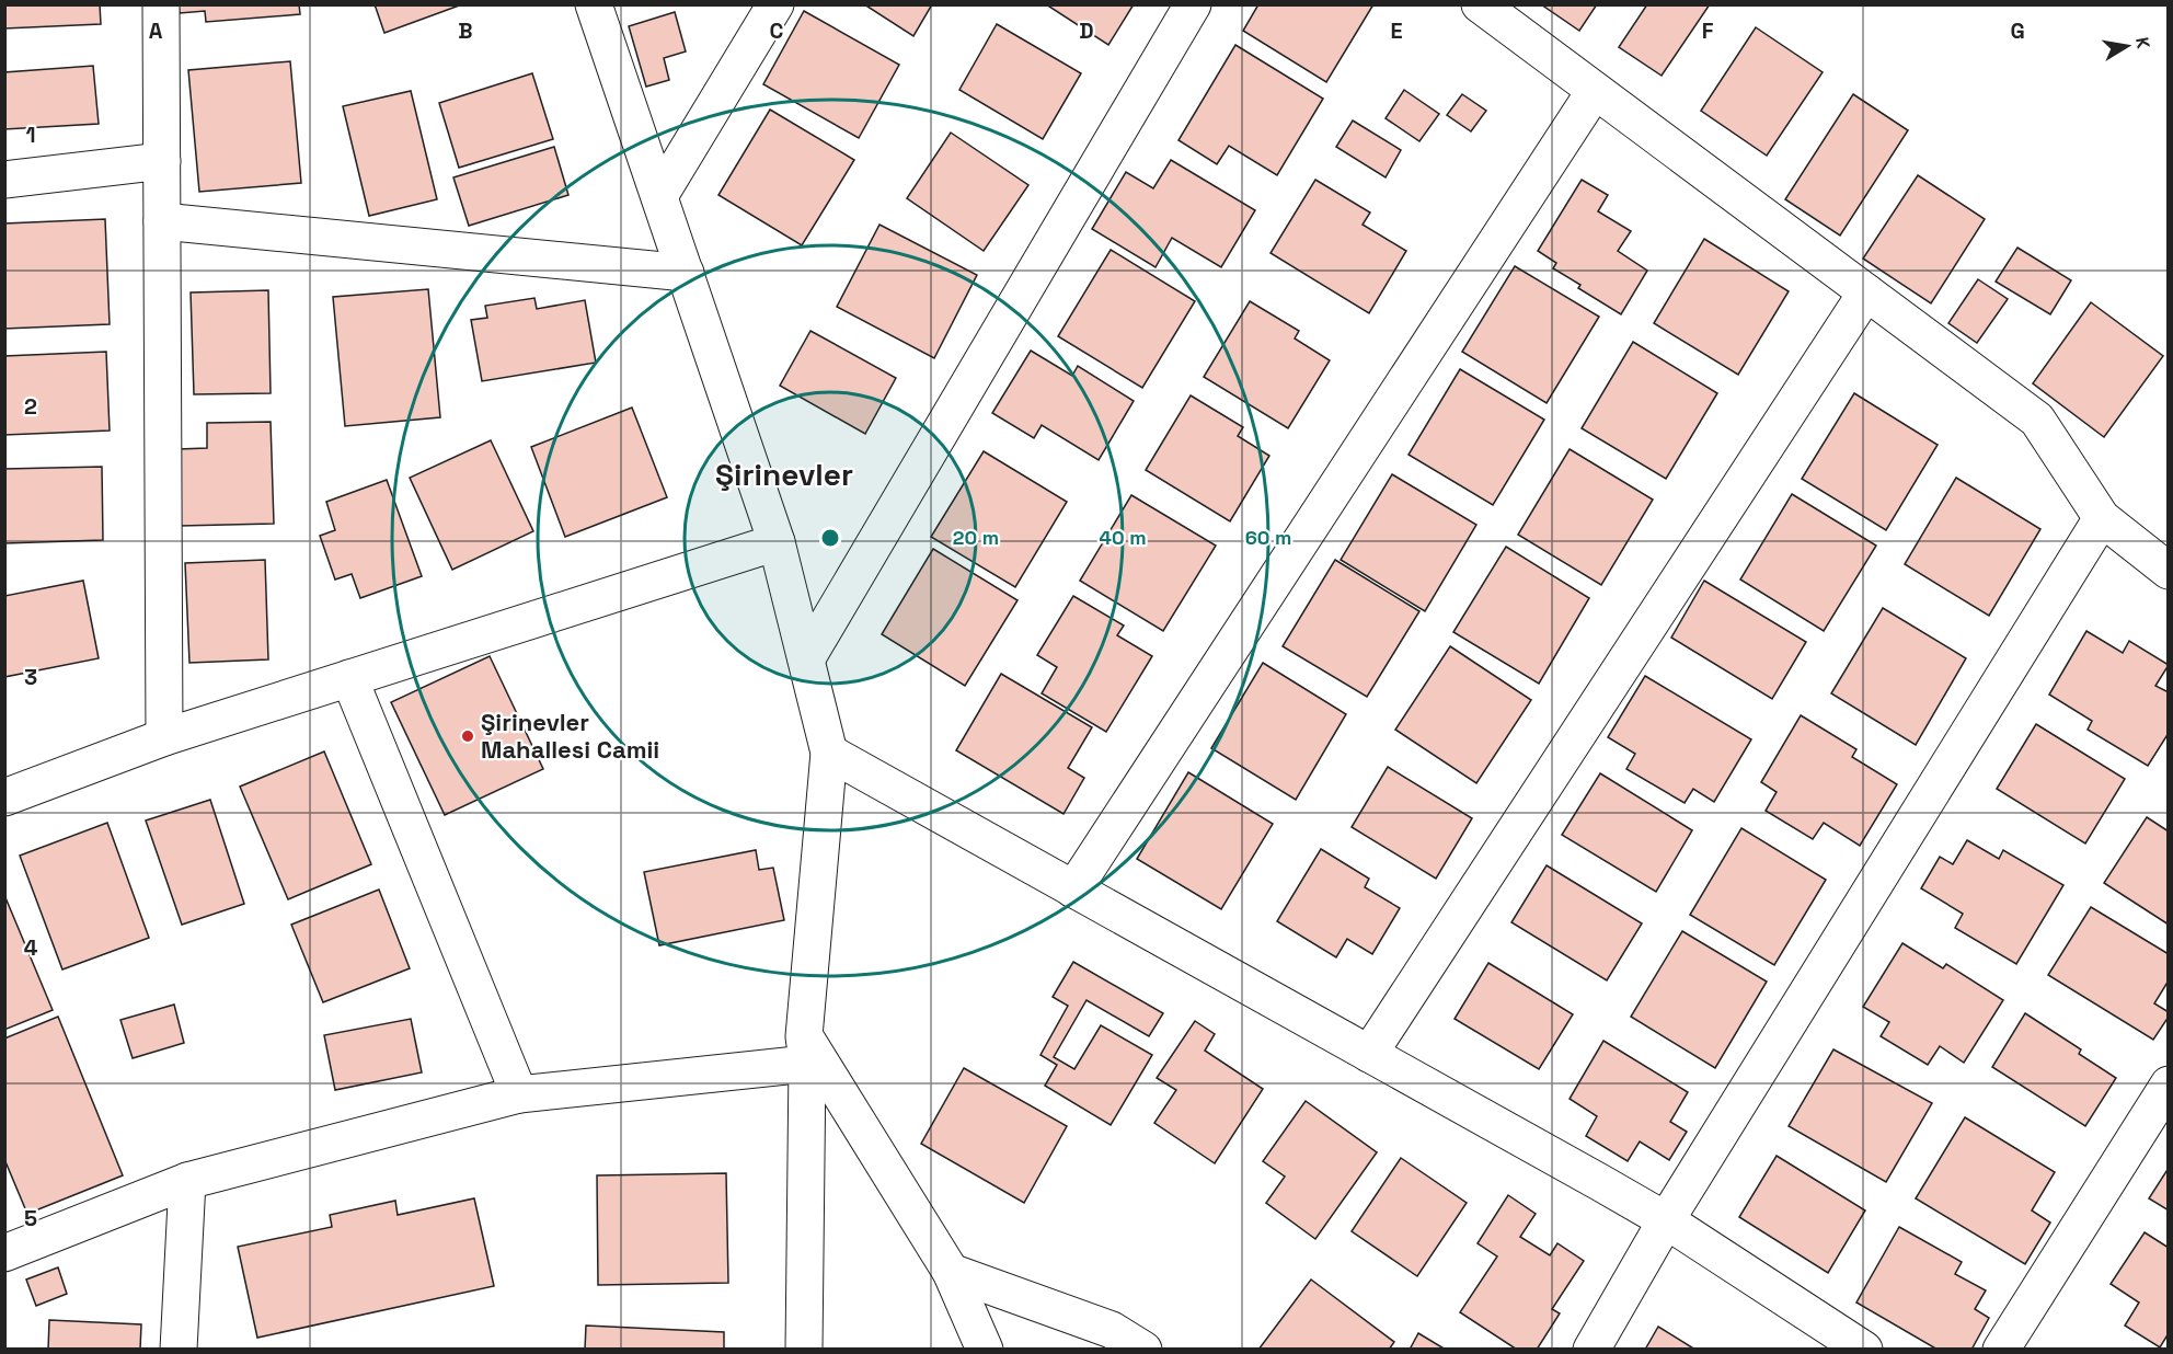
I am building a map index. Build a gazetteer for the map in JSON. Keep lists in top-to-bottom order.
{
  "districts": ["Şirinevler"],
  "places": ["Şirinevler Mahallesi Camii"],
  "north": "right",
  "grid": {
    "columns": [
      "A",
      "B",
      "C",
      "D",
      "E",
      "F",
      "G"
    ],
    "rows": [
      "1",
      "2",
      "3",
      "4",
      "5"
    ]
  },
  "rings": ["20 m", "40 m", "60 m"]
}
